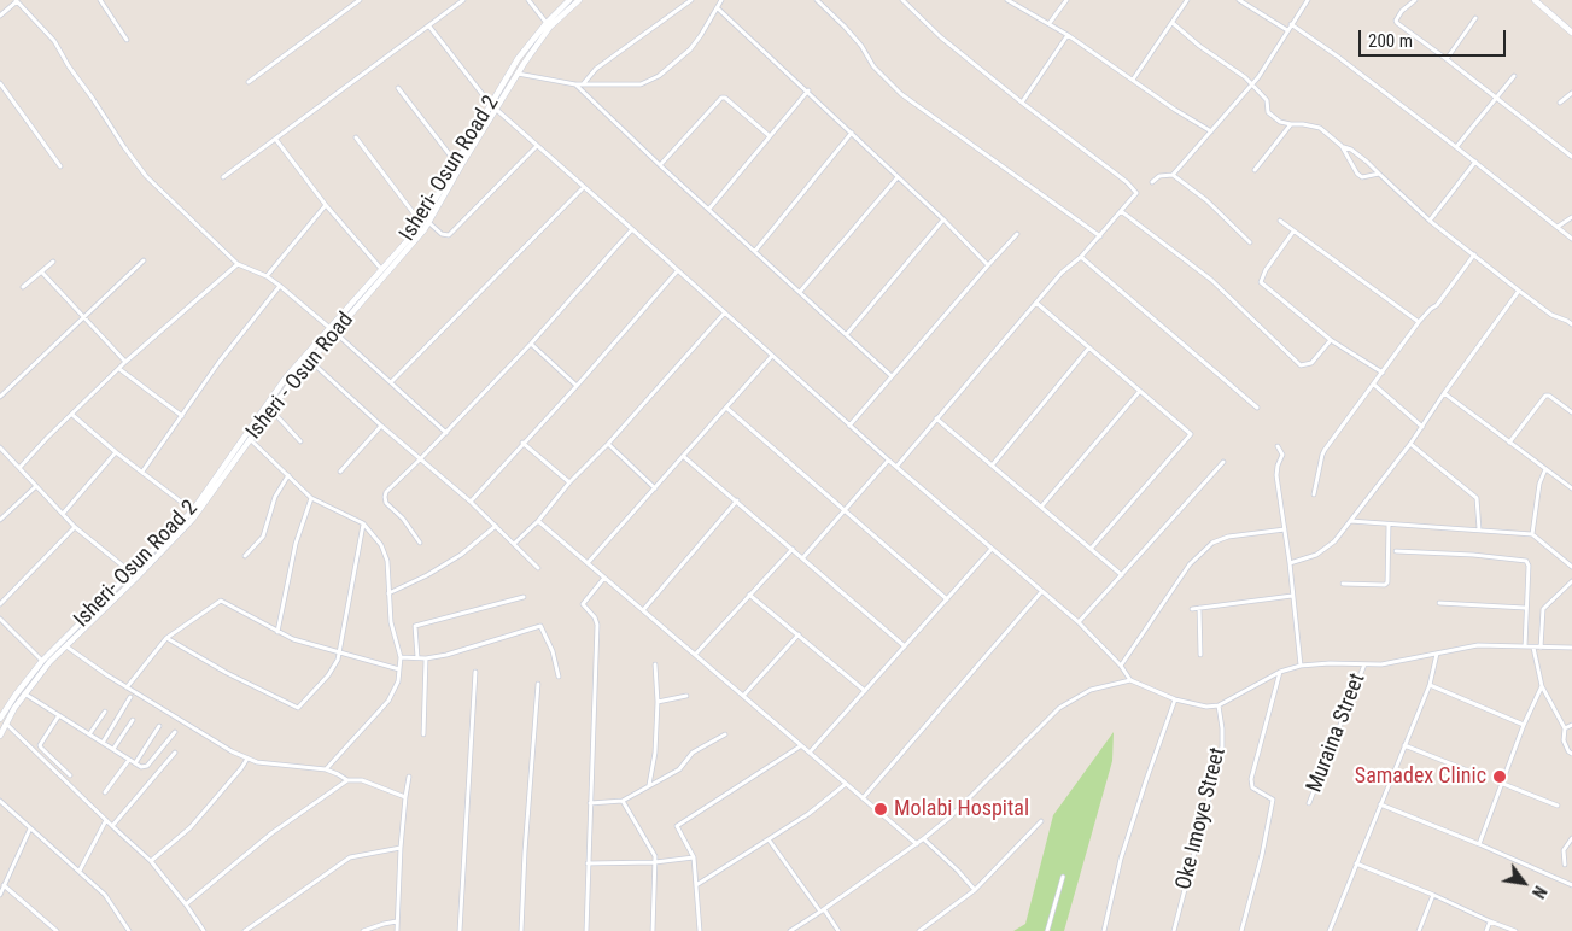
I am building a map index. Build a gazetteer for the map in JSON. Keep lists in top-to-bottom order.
{
  "streets": {
    "main road": ["Isheri- Osun Road 2", "Isheri - Osun Road"],
    "street": ["Muraina Street", "Oke Imoye Street"]
  },
  "crossings": [
    ["Isheri- Osun Road 2", "Isheri - Osun Road"]
  ],
  "places": ["Samadex Clinic", "Molabi Hospital"],
  "scale_bar": "200 m",
  "north": "bottom right"
}
